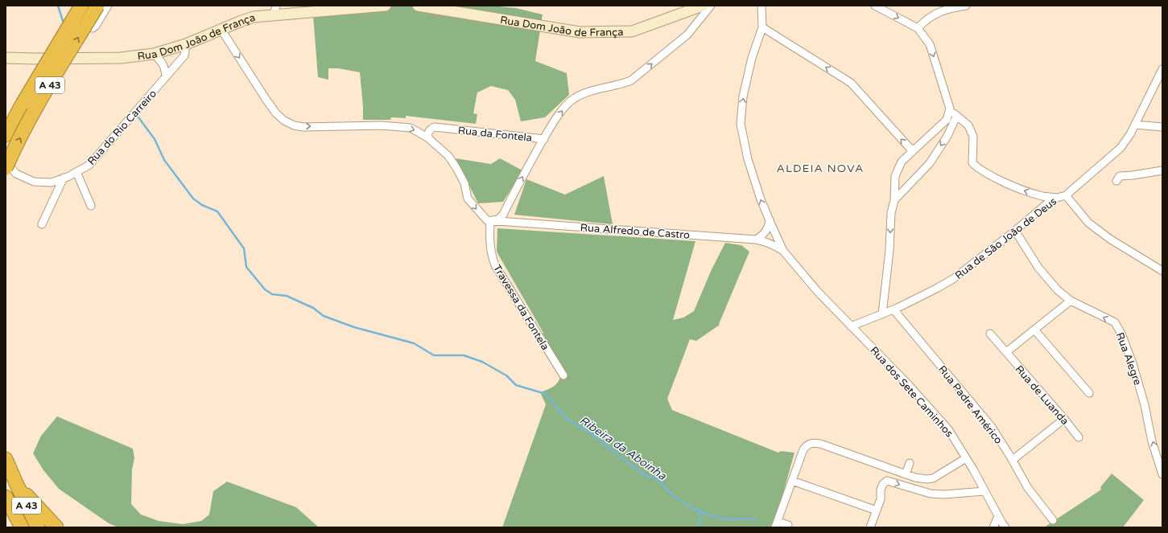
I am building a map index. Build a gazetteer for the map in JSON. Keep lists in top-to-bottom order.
{
  "streets": {
    "highway": ["A 43"],
    "main road": ["Rua Dom João de França"],
    "street": [
      "Rua do Rio Carreiro",
      "Rua da Fontela",
      "Rua Alfredo de Castro",
      "Rua de São João de Deus",
      "Travessa da Fontela",
      "Rua Alegre",
      "Rua dos Sete Caminhos",
      "Rua de Luanda",
      "Rua Padre Américo"
    ]
  },
  "crossings": [
    ["Rua Dom João de França", "Rua do Rio Carreiro"],
    ["Rua Alfredo de Castro", "Travessa da Fontela"],
    ["Rua Alfredo de Castro", "Rua dos Sete Caminhos"],
    ["Rua de São João de Deus", "Rua Alegre"],
    ["Rua de São João de Deus", "Rua dos Sete Caminhos"],
    ["Rua de São João de Deus", "Rua Padre Américo"]
  ],
  "one_way": ["Rua da Fontela", "Rua Alegre"],
  "districts": ["ALDEIA NOVA"],
  "water": ["Ribeira da Aboinha"]
}
